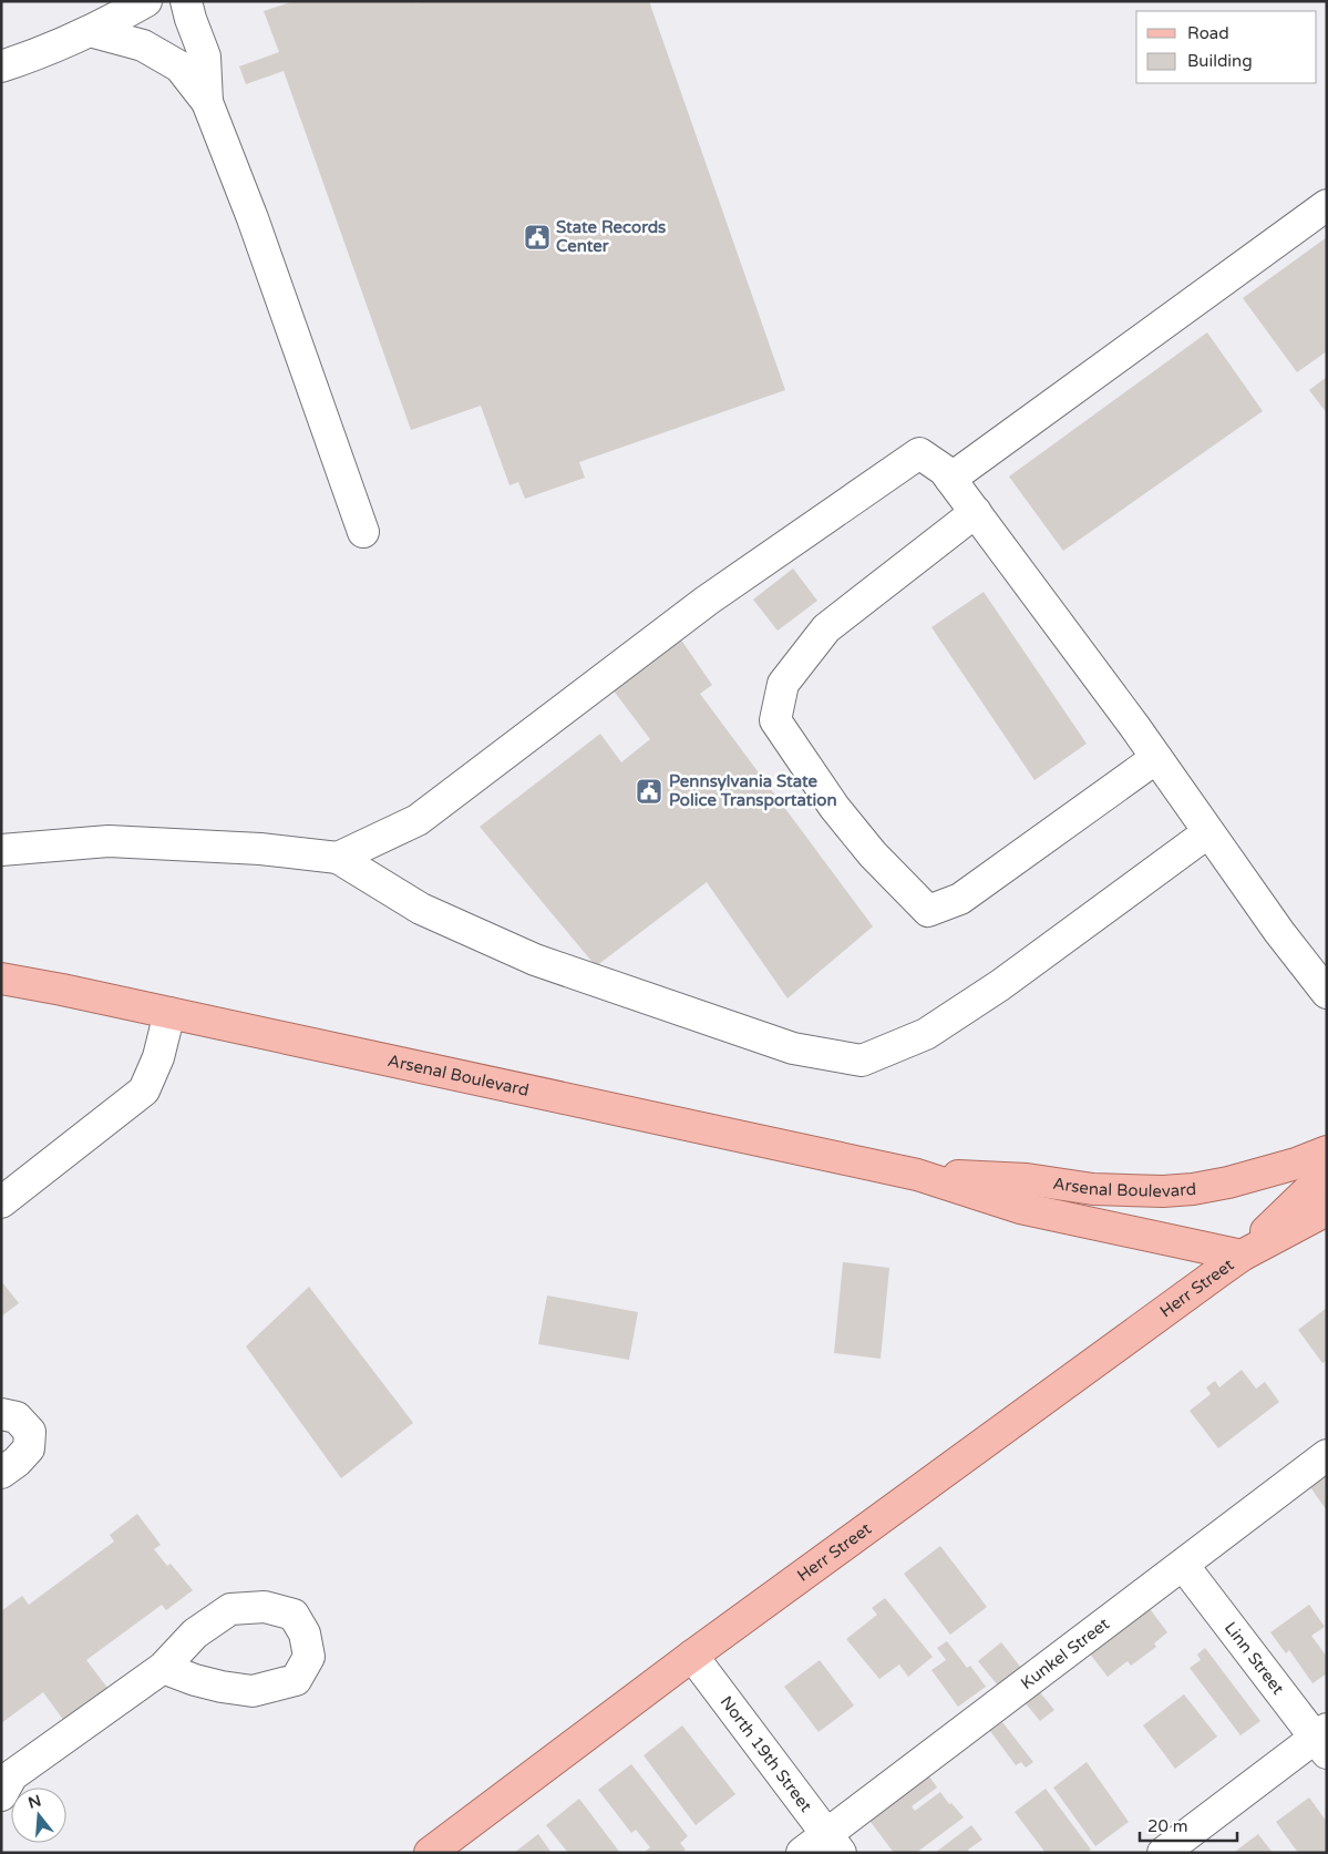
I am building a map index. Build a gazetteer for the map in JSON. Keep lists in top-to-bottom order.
{
  "streets": {
    "main road": ["Arsenal Boulevard", "Herr Street"],
    "street": ["Kunkel Street", "Linn Street", "North 19th Street"]
  },
  "crossings": [
    ["Arsenal Boulevard", "Herr Street"],
    ["Herr Street", "North 19th Street"],
    ["Kunkel Street", "Linn Street"],
    ["Kunkel Street", "North 19th Street"]
  ],
  "places": {
    "public building": ["State Records Center", "Pennsylvania State Police Transportation"]
  },
  "legend": ["Road", "Building"],
  "scale_bar": "20 m",
  "north": "top"
}
